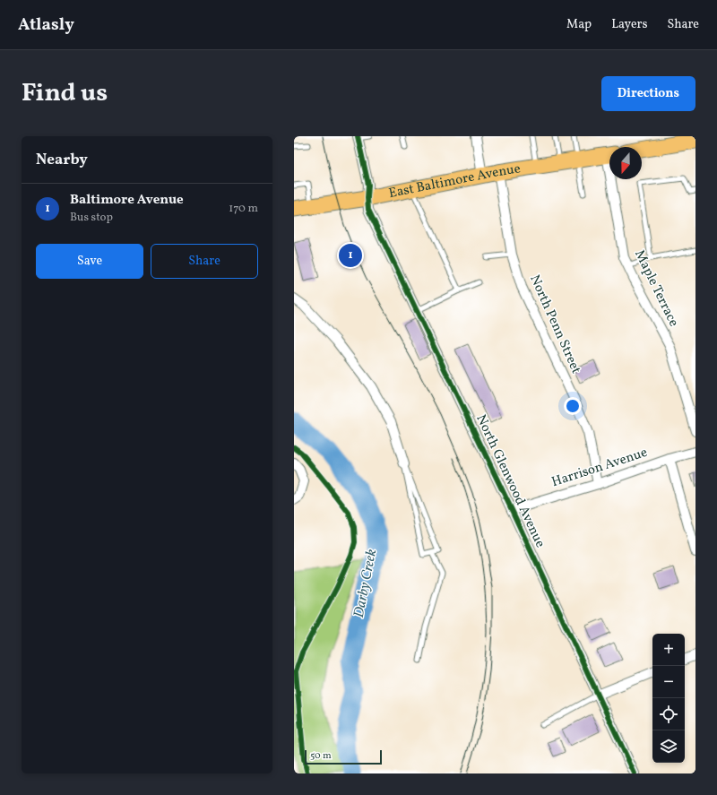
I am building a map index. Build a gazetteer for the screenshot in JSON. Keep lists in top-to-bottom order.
{
  "streets": {
    "main road": ["East Baltimore Avenue"],
    "street": [
      "Maple Terrace",
      "North Penn Street",
      "Harrison Avenue",
      "North Glenwood Avenue"
    ]
  },
  "crossings": [
    ["East Baltimore Avenue", "North Penn Street"],
    ["East Baltimore Avenue", "North Glenwood Avenue"],
    ["North Penn Street", "Harrison Avenue"],
    ["Harrison Avenue", "North Glenwood Avenue"]
  ],
  "water": ["Darby Creek"],
  "scale_bar": "50 m",
  "north": "bottom",
  "page": {
    "header": "Atlasly",
    "nav": ["Map", "Layers", "Share"],
    "title": "Find us",
    "buttons": [
      "Directions",
      ["Save", "Share"]
    ],
    "heading": "Nearby",
    "list": [
      {
        "mark": "1",
        "name": "Baltimore Avenue",
        "note": "Bus stop",
        "value": "170 m"
      }
    ],
    "pins": "1",
    "map_buttons": ["+", "−"],
    "scale": "50 m"
  }
}
